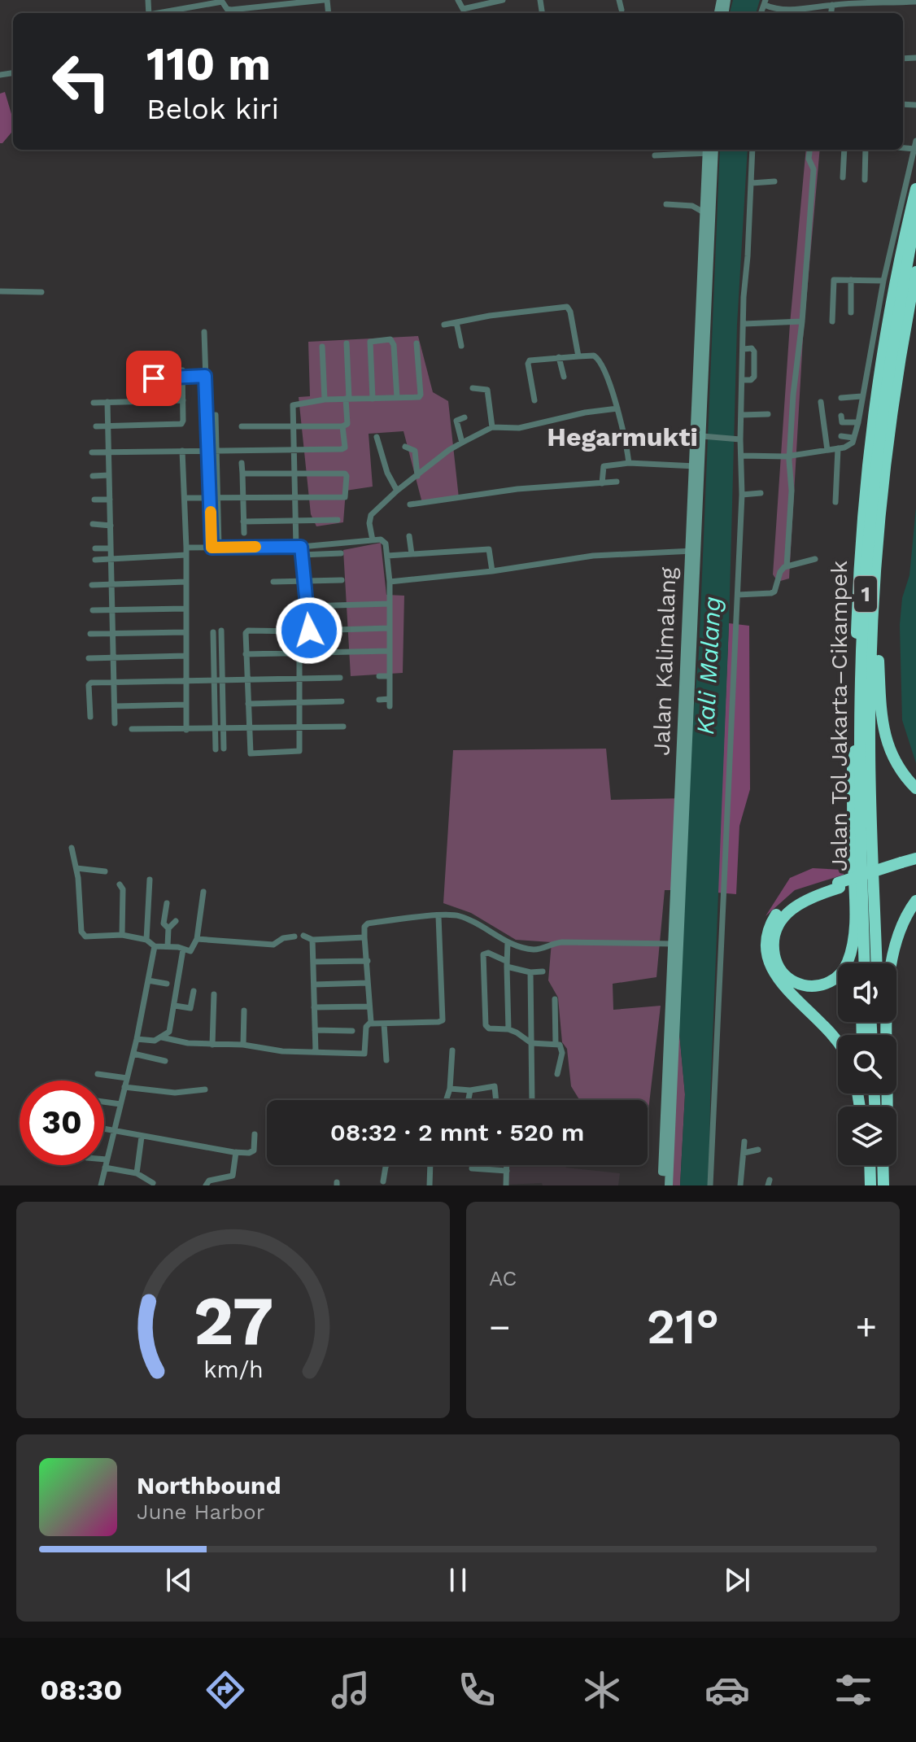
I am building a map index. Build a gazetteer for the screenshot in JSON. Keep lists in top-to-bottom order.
{
  "streets": {
    "highway": ["1", "Jalan Tol Jakarta–Cikampek"],
    "main road": ["Jalan Kalimalang"]
  },
  "districts": ["Hegarmukti"],
  "water": ["Kali Malang"],
  "page": {
    "turn": ["110 m", "Belok kiri"],
    "limit": "30",
    "trip": "08:32 · 2 mnt · 520 m",
    "tile": "AC",
    "heat": ["−", "21°", "+"],
    "song": ["Northbound", "June Harbor"],
    "tabs": "08:30",
    "gauge": ["27", "km/h"]
  }
}
